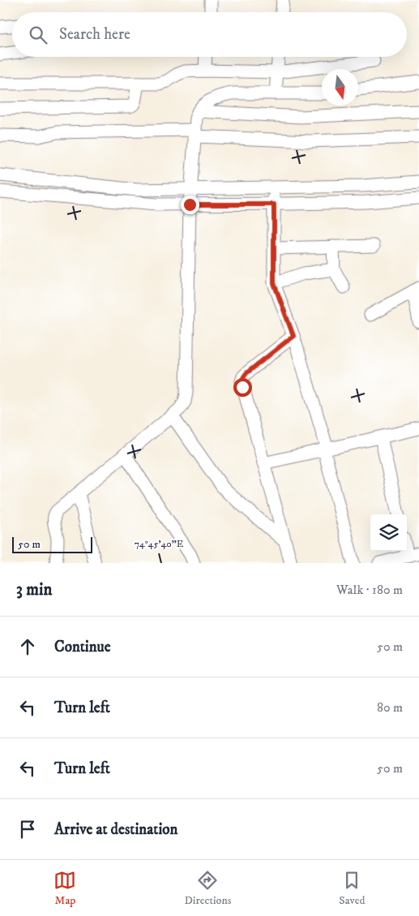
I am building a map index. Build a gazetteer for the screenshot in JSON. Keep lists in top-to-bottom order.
{
  "scale_bar": "50 m",
  "north": "bottom",
  "page": {
    "search": "Search here",
    "scale": "50 m",
    "heading": ["3 min", "Walk · 180 m"],
    "list": [
      ["Continue", "50 m"],
      ["Turn left", "80 m"],
      ["Turn left", "50 m"],
      "Arrive at destination"
    ],
    "nav": ["Map", "Directions", "Saved"]
  },
  "coordinates": ["74°45'40\"E"]
}
